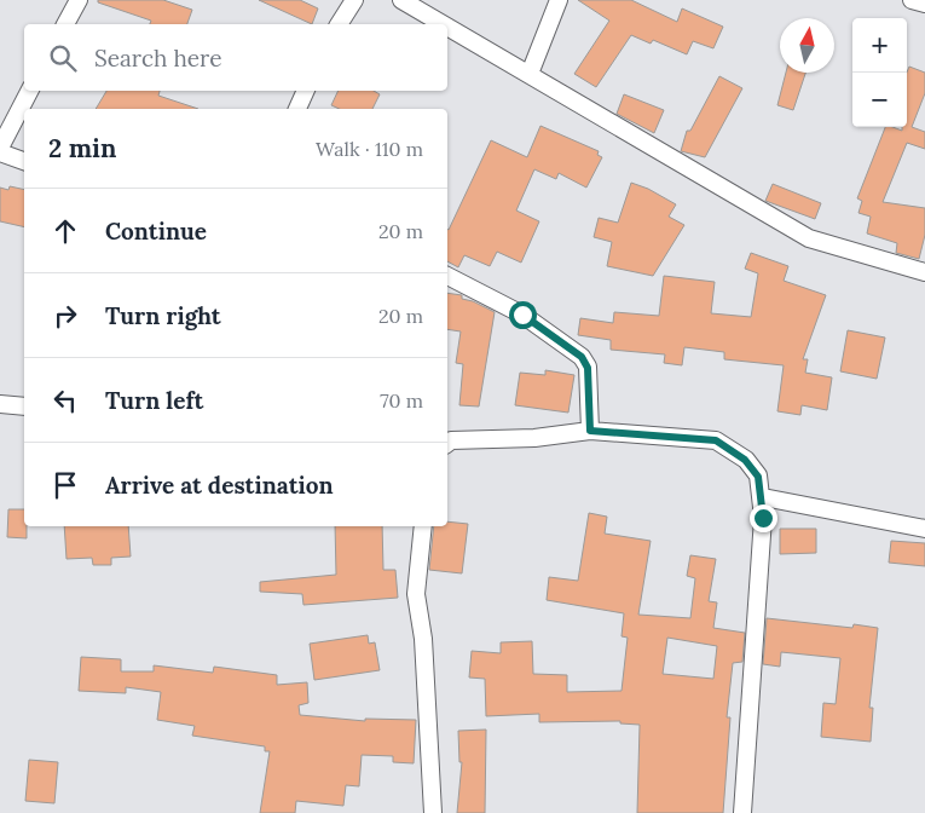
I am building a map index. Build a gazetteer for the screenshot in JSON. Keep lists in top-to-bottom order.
{
  "north": "top",
  "page": {
    "map_buttons": ["+", "−"],
    "search": "Search here",
    "heading": ["2 min", "Walk · 110 m"],
    "list": [
      ["Continue", "20 m"],
      ["Turn right", "20 m"],
      ["Turn left", "70 m"],
      "Arrive at destination"
    ]
  }
}
